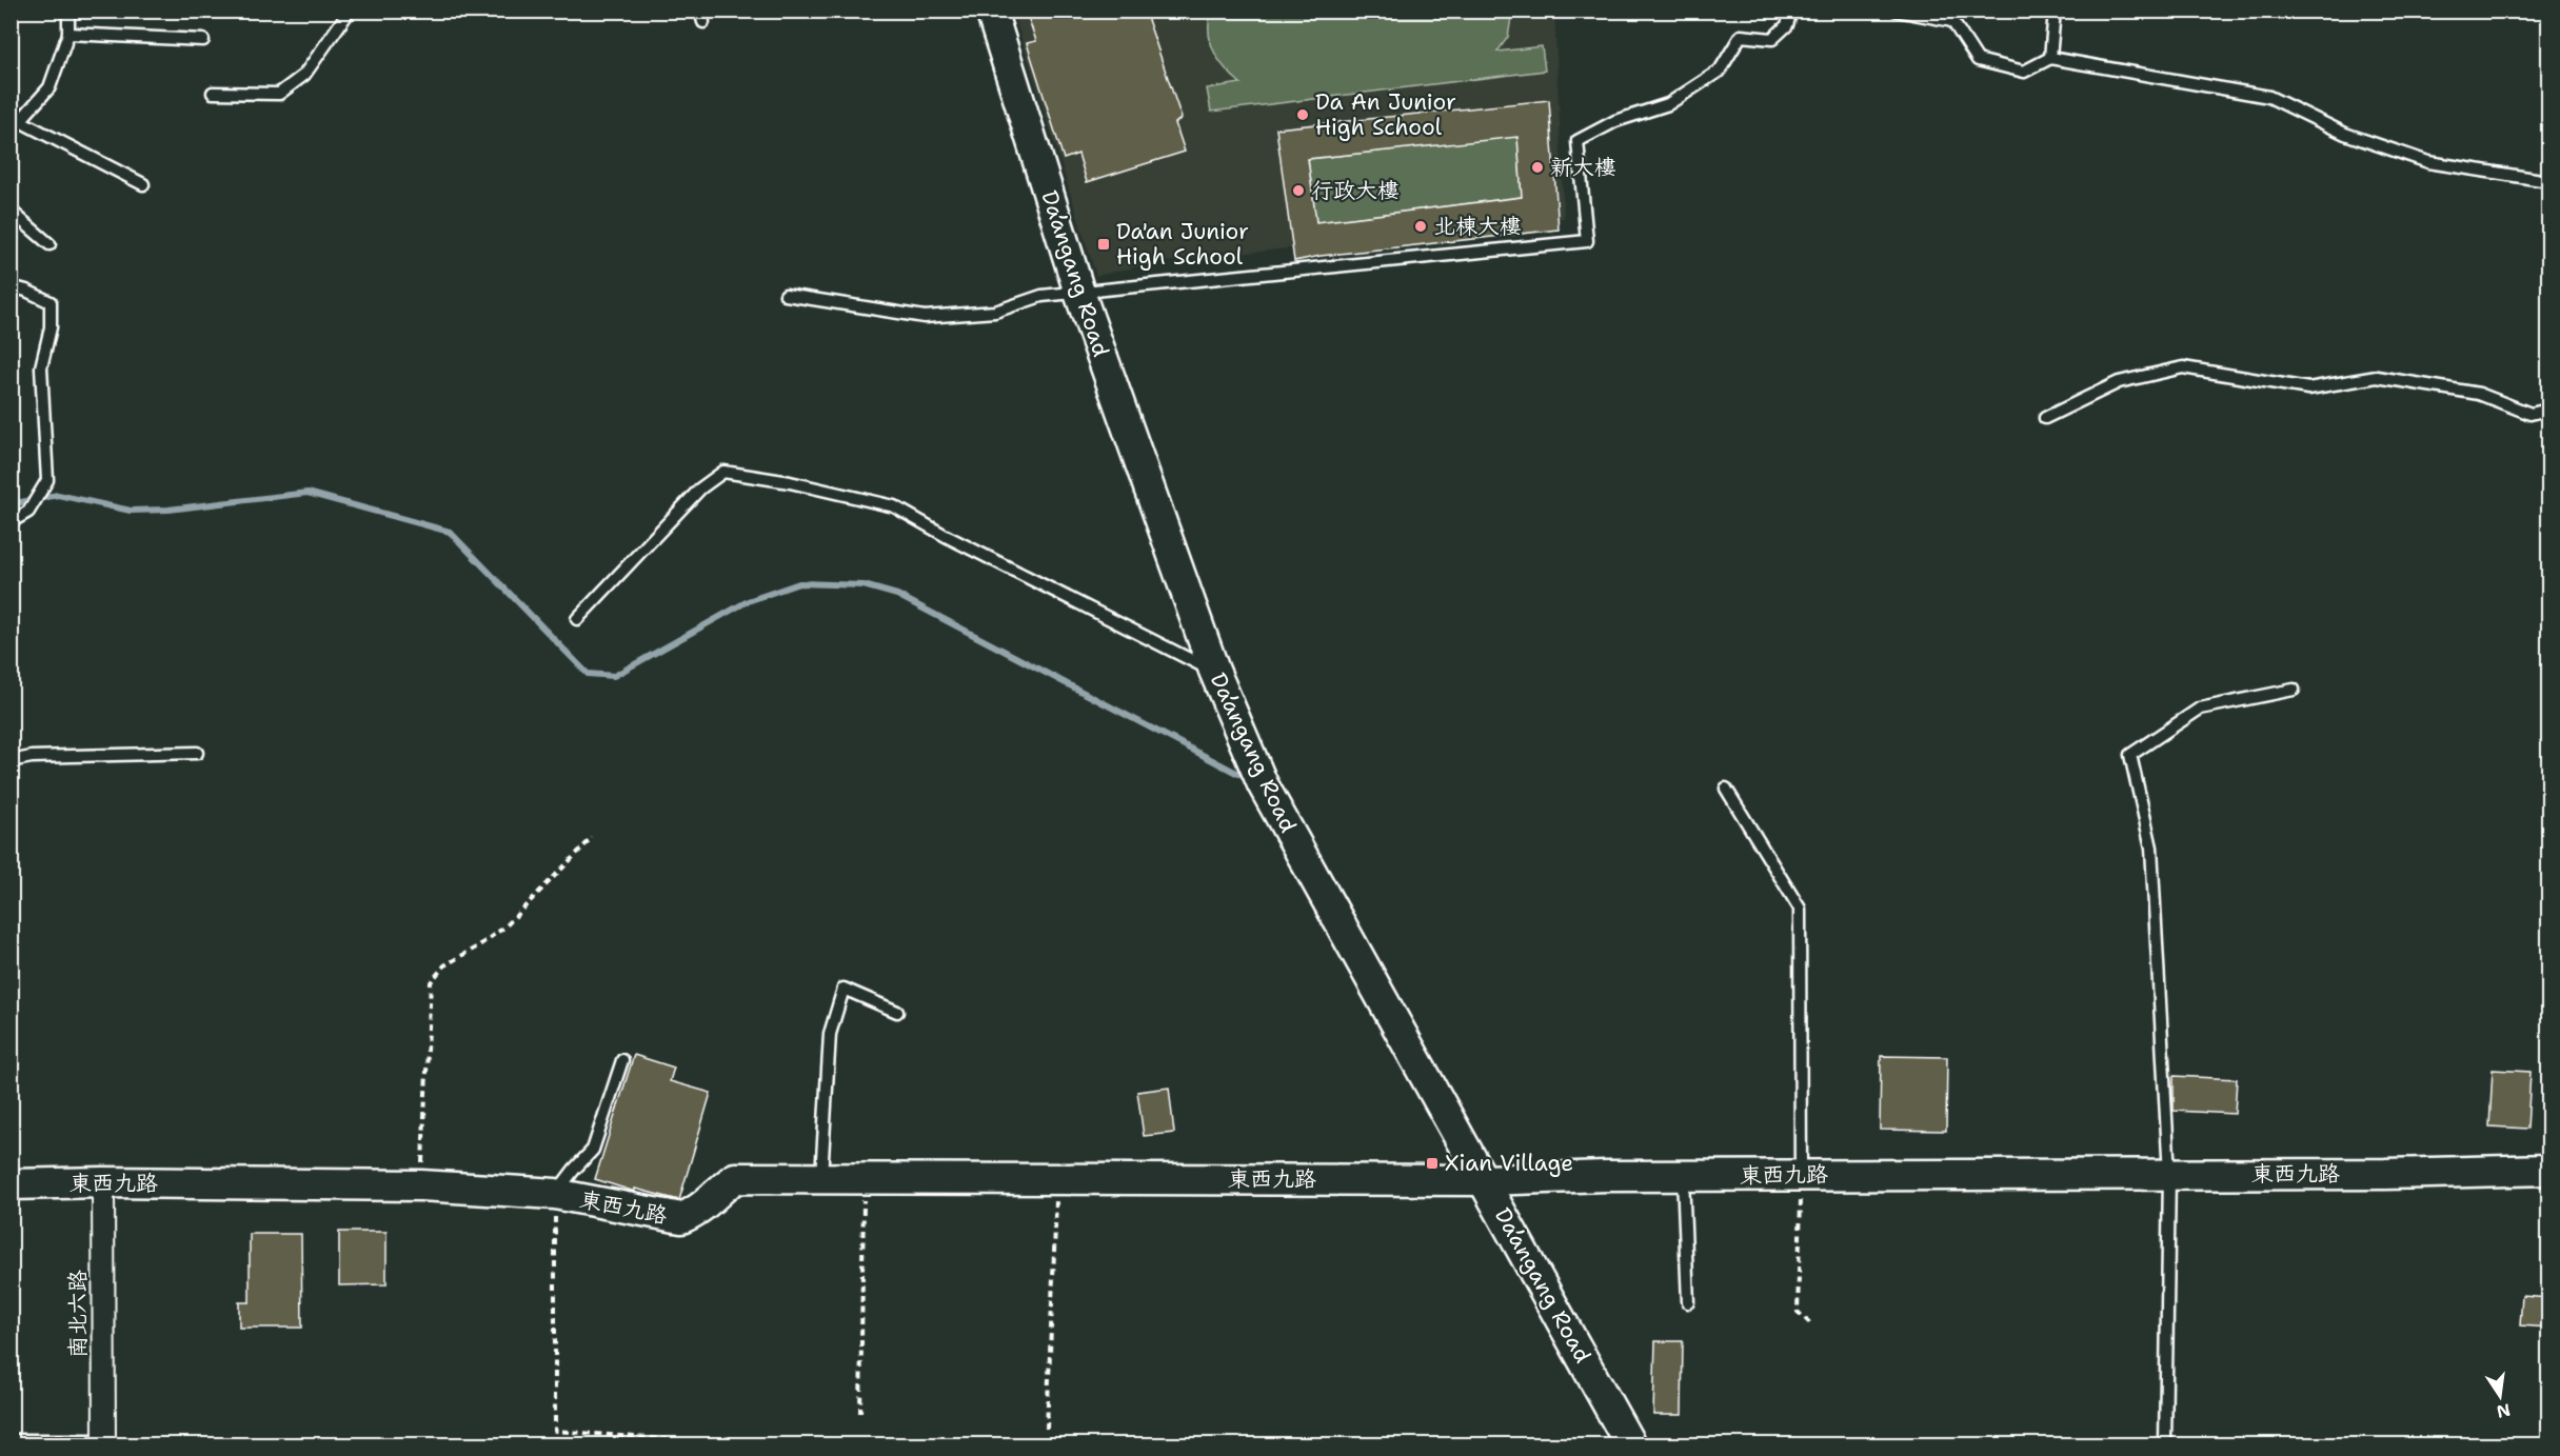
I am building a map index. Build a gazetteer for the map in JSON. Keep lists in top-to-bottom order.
{
  "streets": {
    "street": ["Da’angang Road", "東西九路", "南北六路"]
  },
  "crossings": [
    ["Da’angang Road", "東西九路"],
    ["東西九路", "南北六路"]
  ],
  "places": {
    "other": [
      "Da An Junior High School",
      "新大樓",
      "行政大樓",
      "北棟大樓"
    ],
    "transit": ["Da'an Junior High School", "Xian Village"]
  },
  "north": "bottom"
}
